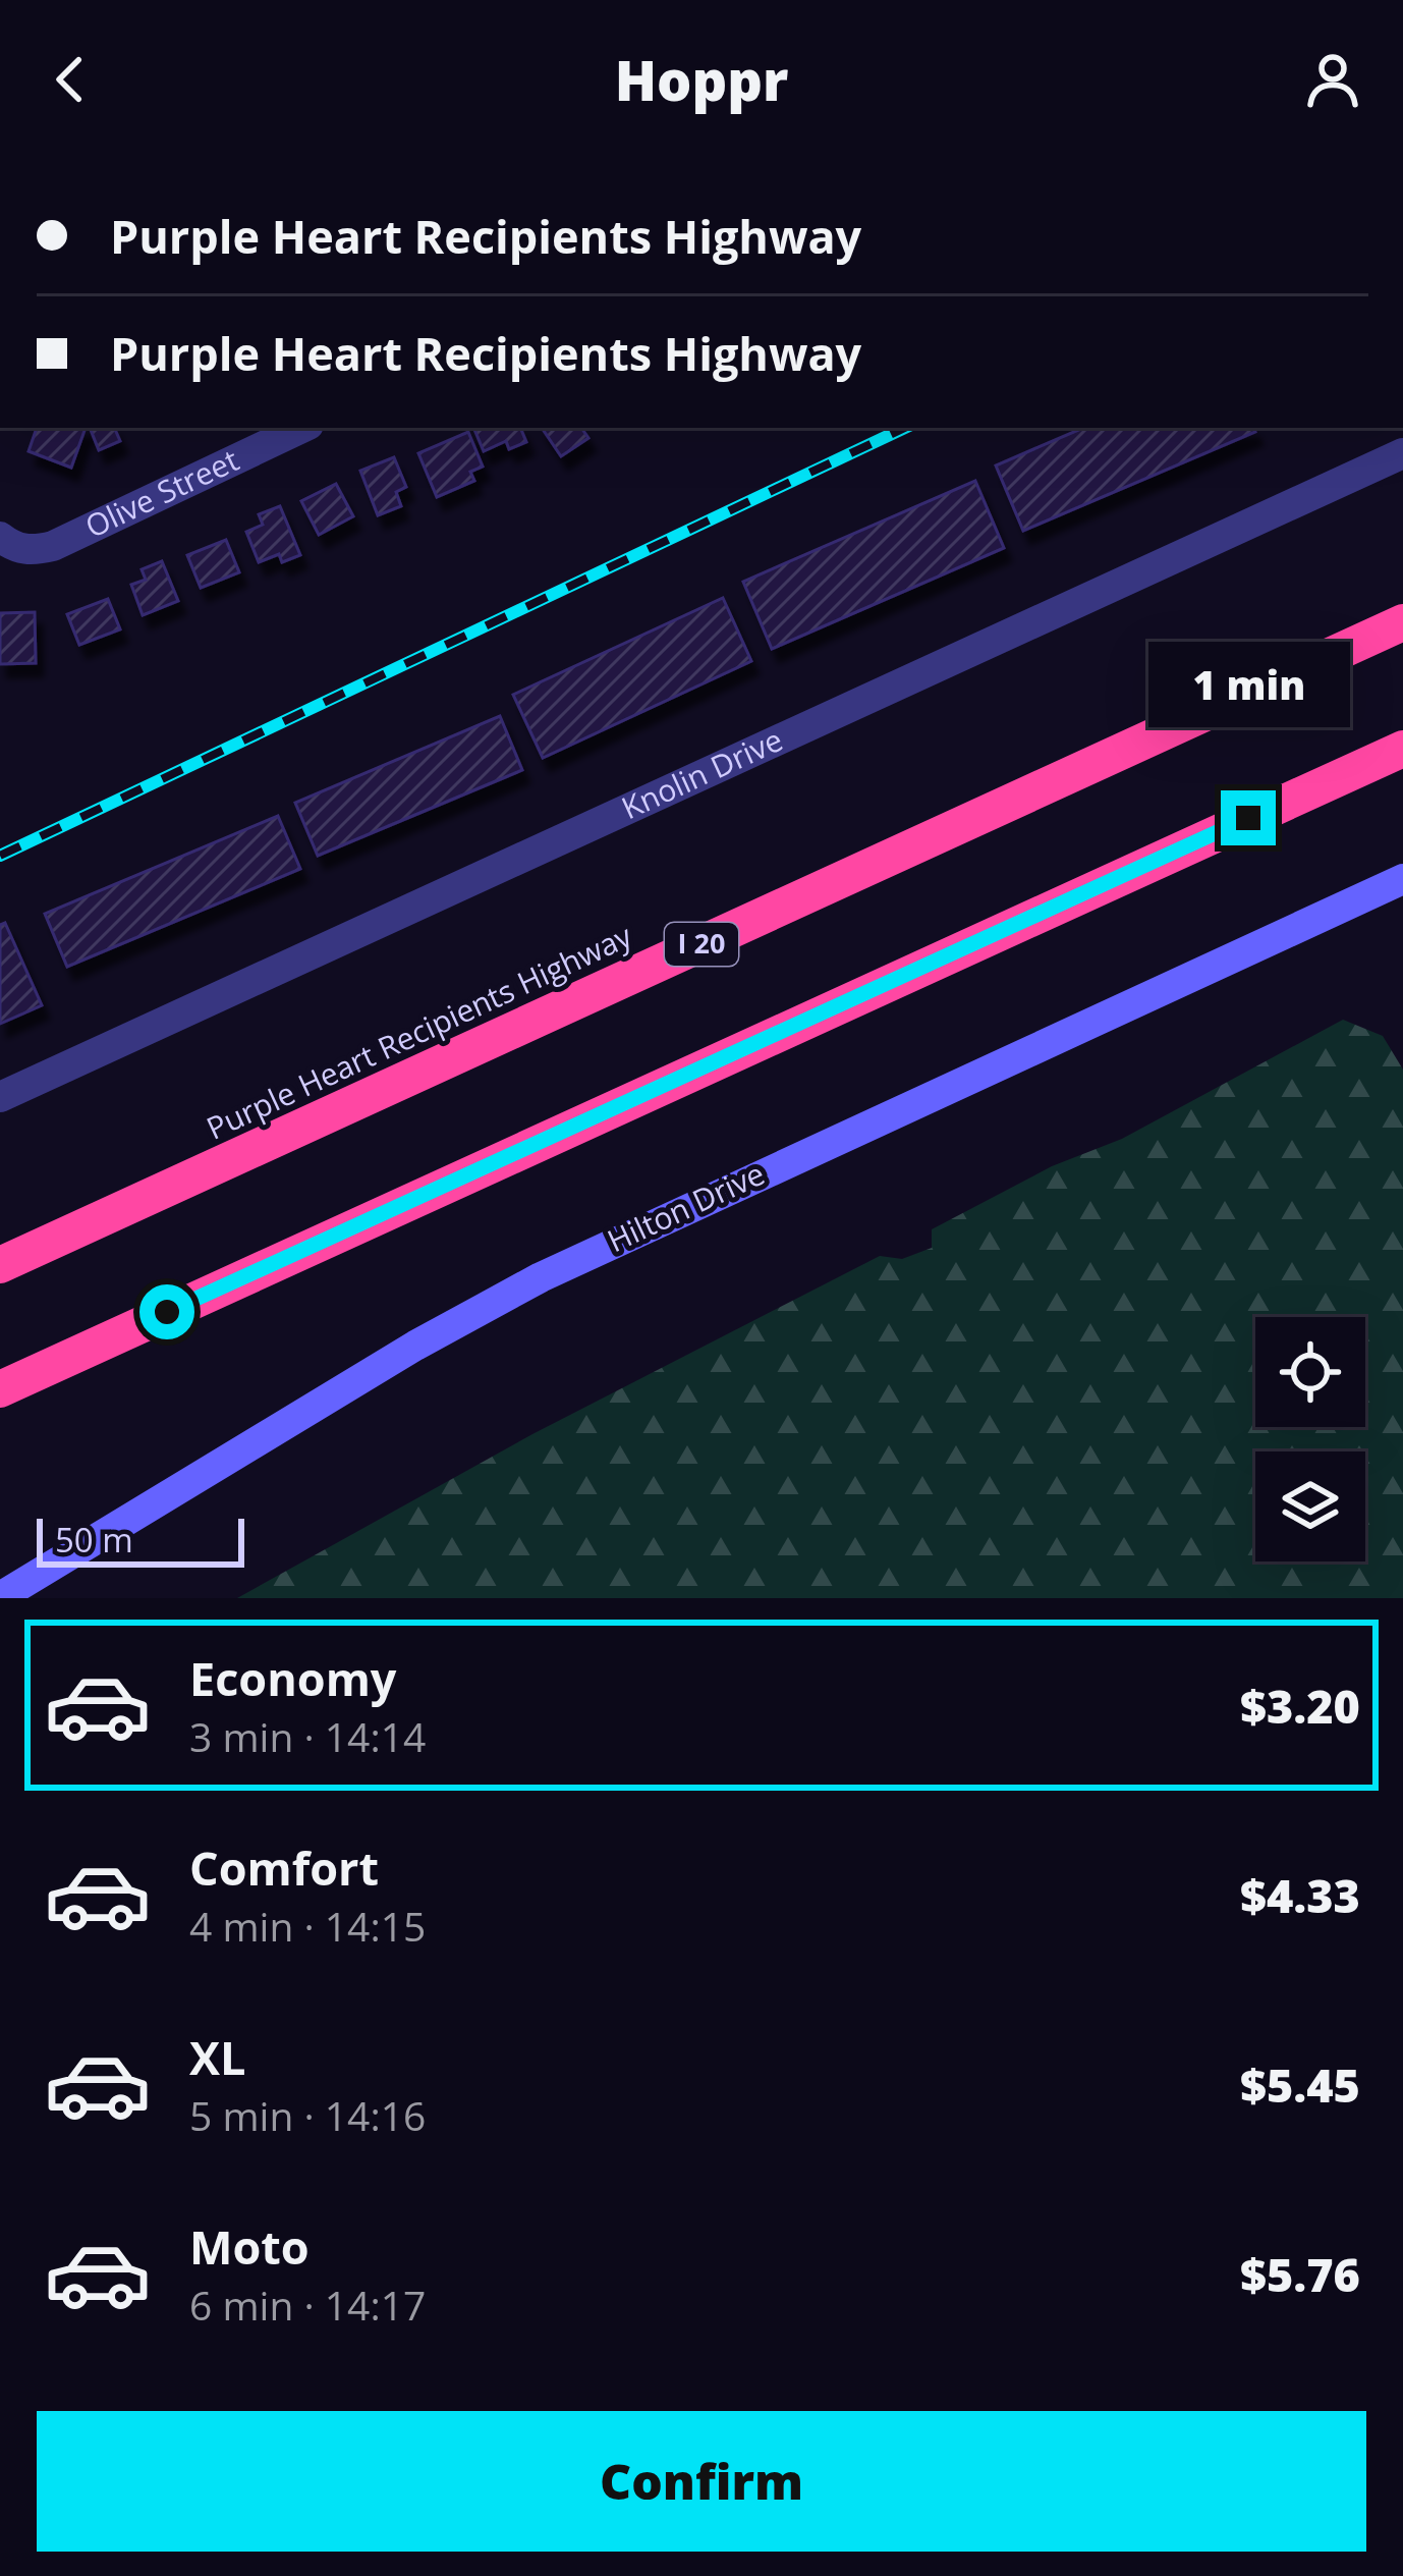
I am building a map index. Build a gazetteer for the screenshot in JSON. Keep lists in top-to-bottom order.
{
  "streets": {
    "highway": ["I 20", "Purple Heart Recipients Highway"],
    "street": ["Olive Street", "Knolin Drive", "Hilton Drive"]
  },
  "scale_bar": "50 m",
  "page": {
    "header": "Hoppr",
    "banner": ["Purple Heart Recipients Highway", "Purple Heart Recipients Highway"],
    "bubble": "1 min",
    "scale": "50 m",
    "list": [
      {
        "name": "Economy",
        "note": "3 min · 14:14",
        "value": "$3.20"
      },
      {
        "name": "Comfort",
        "note": "4 min · 14:15",
        "value": "$4.33"
      },
      {
        "name": "XL",
        "note": "5 min · 14:16",
        "value": "$5.45"
      },
      {
        "name": "Moto",
        "note": "6 min · 14:17",
        "value": "$5.76"
      }
    ],
    "buttons": "Confirm"
  }
}
